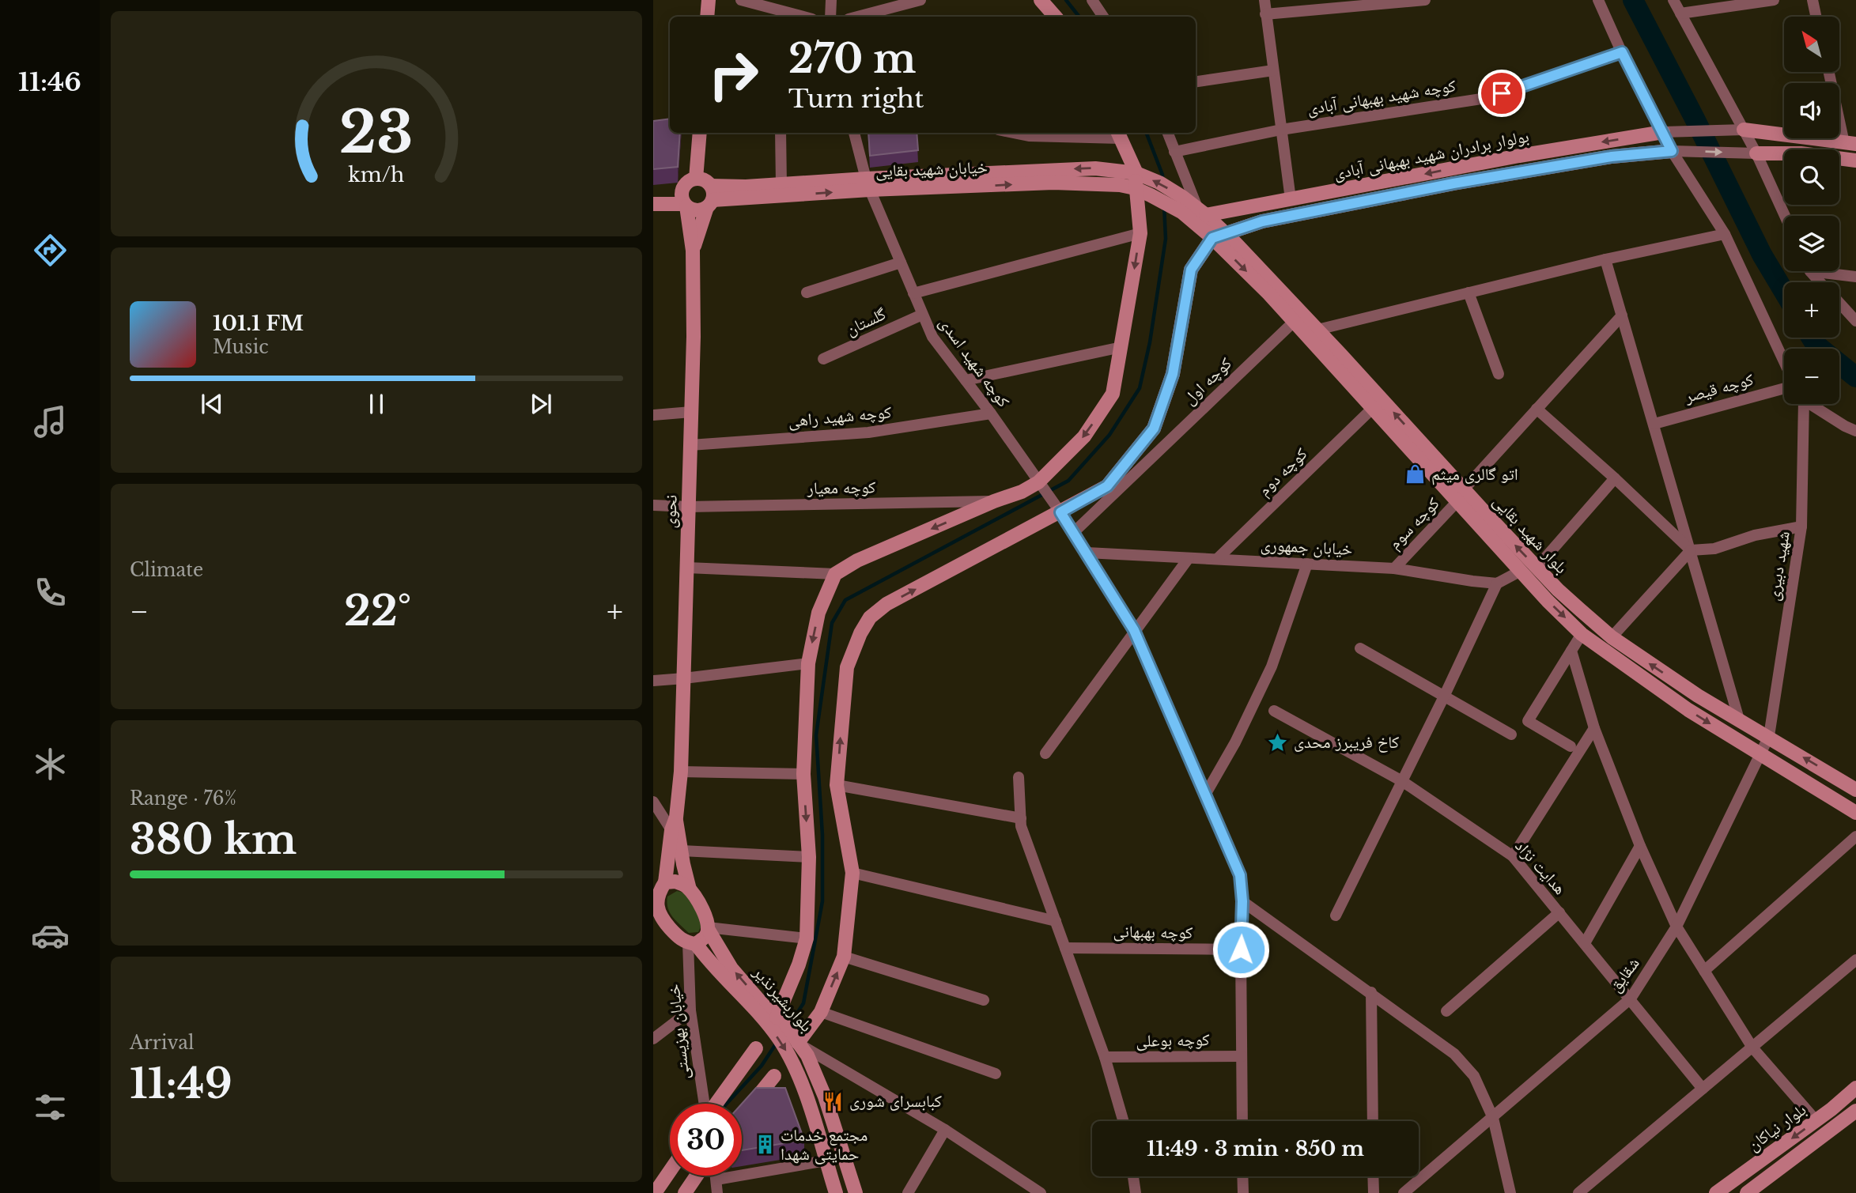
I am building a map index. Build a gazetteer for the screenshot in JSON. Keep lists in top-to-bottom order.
{
  "streets": {
    "main road": [
      "بولوار برادران شهید بهبهانی آبادی",
      "خیابان شهید بقایی",
      "نحوی",
      "بلوار شهید بقایی",
      "بلواربشیرنذیر",
      "بلوار نیاکان"
    ],
    "street": [
      "کوچه شهید بهبهانی آبادی",
      "گلستان",
      "کوچه شهید اسدی",
      "کوچه اول",
      "کوچه قیصر",
      "کوچه شهید راهی",
      "کوچه دوم",
      "کوچه معیار",
      "کوچه سوم",
      "خیابان جمهوری",
      "شهید دبیری",
      "هدایت نژاد",
      "کوچه بهبهانی",
      "شقایق",
      "خیابان بهزیستی",
      "کوچه بوعلی"
    ]
  },
  "crossings": [
    ["بولوار برادران شهید بهبهانی آبادی", "خیابان شهید بقایی"],
    ["بولوار برادران شهید بهبهانی آبادی", "بلوار شهید بقایی"],
    ["خیابان شهید بقایی", "کوچه شهید اسدی"],
    ["خیابان شهید بقایی", "نحوی"],
    ["خیابان شهید بقایی", "بلوار شهید بقایی"],
    ["گلستان", "کوچه شهید اسدی"],
    ["کوچه شهید اسدی", "کوچه اول"],
    ["کوچه شهید اسدی", "کوچه شهید راهی"],
    ["کوچه شهید اسدی", "خیابان جمهوری"],
    ["کوچه شهید اسدی", "کوچه بهبهانی"],
    ["کوچه شهید اسدی", "کوچه بوعلی"],
    ["کوچه اول", "بلوار شهید بقایی"],
    ["کوچه شهید راهی", "نحوی"],
    ["کوچه دوم", "بلوار شهید بقایی"],
    ["کوچه دوم", "خیابان جمهوری"],
    ["کوچه معیار", "نحوی"],
    ["نحوی", "بلواربشیرنذیر"],
    ["نحوی", "خیابان بهزیستی"],
    ["کوچه سوم", "بلوار شهید بقایی"],
    ["کوچه سوم", "خیابان جمهوری"],
    ["بلوار شهید بقایی", "شهید دبیری"],
    ["بلوار شهید بقایی", "شقایق"],
    ["شهید دبیری", "شقایق"],
    ["هدایت نژاد", "شقایق"],
    ["بلواربشیرنذیر", "خیابان بهزیستی"]
  ],
  "places": {
    "shop": ["اتو گالری میثم"],
    "place": ["کاخ فریبرز محدی"],
    "restaurant": ["کبابسرای شوری"],
    "building": ["مجتمع خدمات حمایتی شهدا"]
  },
  "north": "top left",
  "page": {
    "tabs": "11:46",
    "map_buttons": ["+", "−"],
    "turn": ["270 m", "Turn right"],
    "song": ["101.1 FM", "Music"],
    "tile": [
      "Climate",
      ["Range · 76%", "380 km"],
      ["Arrival", "11:49"]
    ],
    "heat": ["−", "22°", "+"],
    "limit": "30",
    "trip": "11:49 · 3 min · 850 m",
    "gauge": ["23", "km/h"]
  }
}
